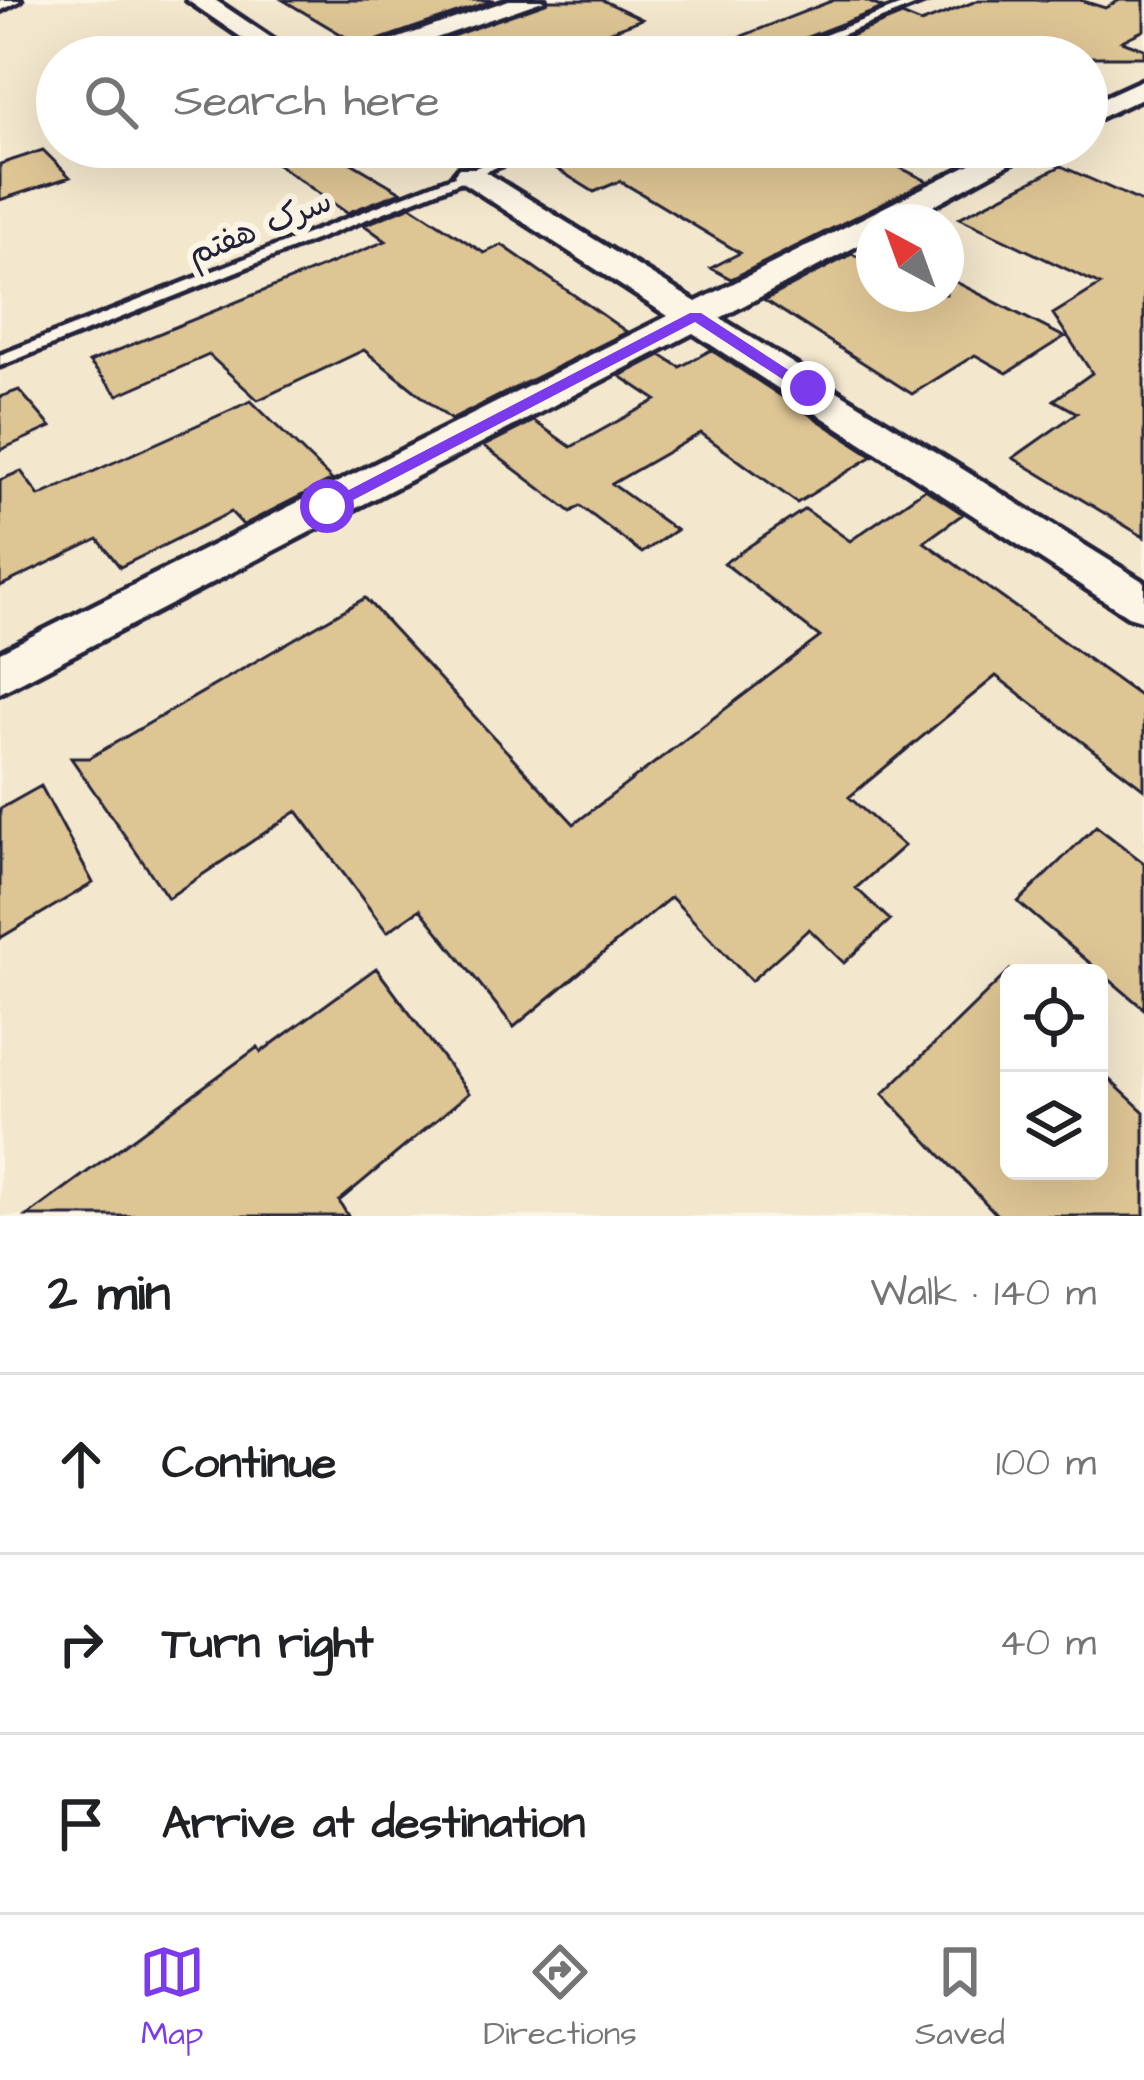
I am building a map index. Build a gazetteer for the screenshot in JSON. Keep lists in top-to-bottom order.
{
  "streets": {
    "lane": ["سرک هفتم"]
  },
  "north": "top left",
  "page": {
    "search": "Search here",
    "heading": ["2 min", "Walk · 140 m"],
    "list": [
      ["Continue", "100 m"],
      ["Turn right", "40 m"],
      "Arrive at destination"
    ],
    "nav": ["Map", "Directions", "Saved"]
  }
}
